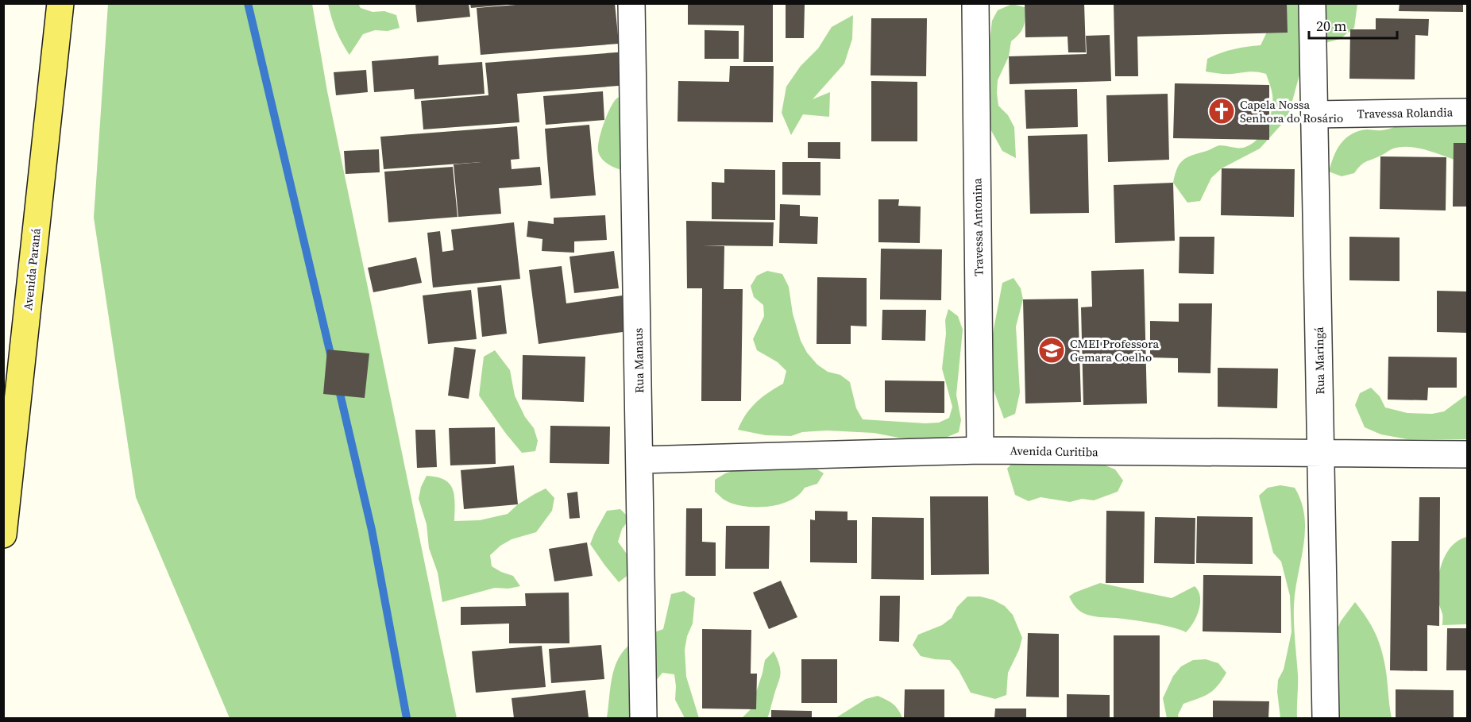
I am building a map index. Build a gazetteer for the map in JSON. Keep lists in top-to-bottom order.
{
  "streets": {
    "main road": ["Avenida Paraná"],
    "street": [
      "Travessa Rolandia",
      "Travessa Antonina",
      "Rua Manaus",
      "Rua Maringá",
      "Avenida Curitiba"
    ]
  },
  "crossings": [
    ["Travessa Rolandia", "Rua Maringá"],
    ["Travessa Antonina", "Avenida Curitiba"],
    ["Rua Manaus", "Avenida Curitiba"],
    ["Rua Maringá", "Avenida Curitiba"]
  ],
  "places": {
    "church": ["Capela Nossa Senhora do Rosário"],
    "school or university": ["CMEI Professora Gemara Coelho"]
  },
  "scale_bar": "20 m"
}
